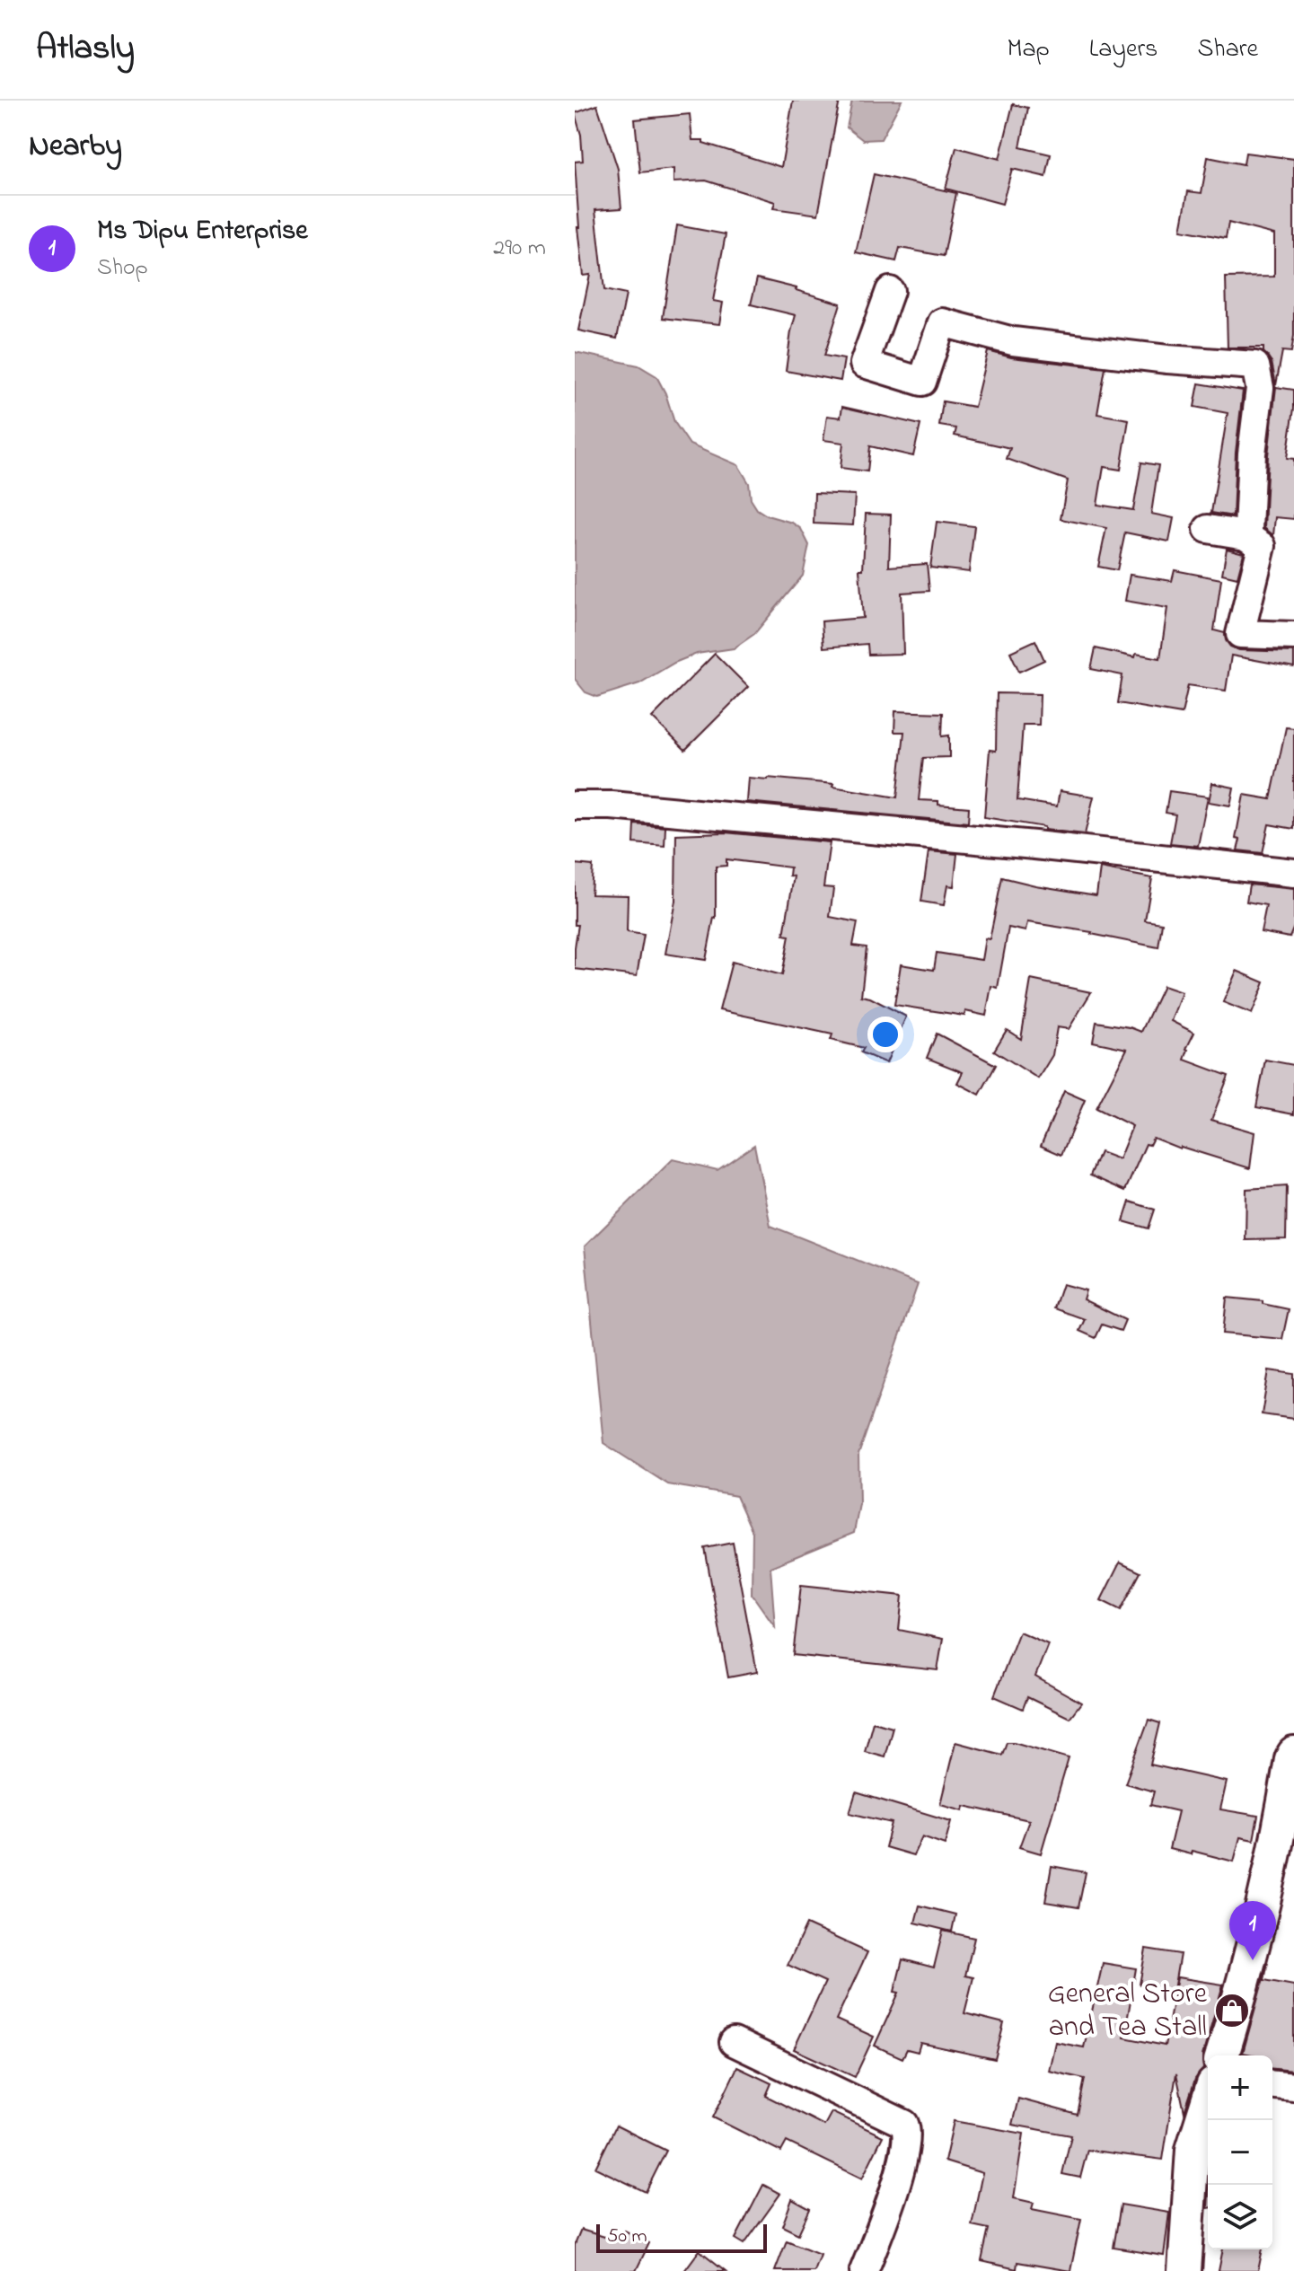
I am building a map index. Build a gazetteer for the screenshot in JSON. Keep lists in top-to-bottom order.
{
  "places": {
    "shop": ["General Store and Tea Stall"]
  },
  "scale_bar": "50 m",
  "page": {
    "header": "Atlasly",
    "nav": ["Map", "Layers", "Share"],
    "heading": "Nearby",
    "list": [
      {
        "mark": "1",
        "name": "Ms Dipu Enterprise",
        "note": "Shop",
        "value": "290 m"
      }
    ],
    "pins": "1",
    "map_buttons": ["+", "−"],
    "scale": "50 m"
  }
}
